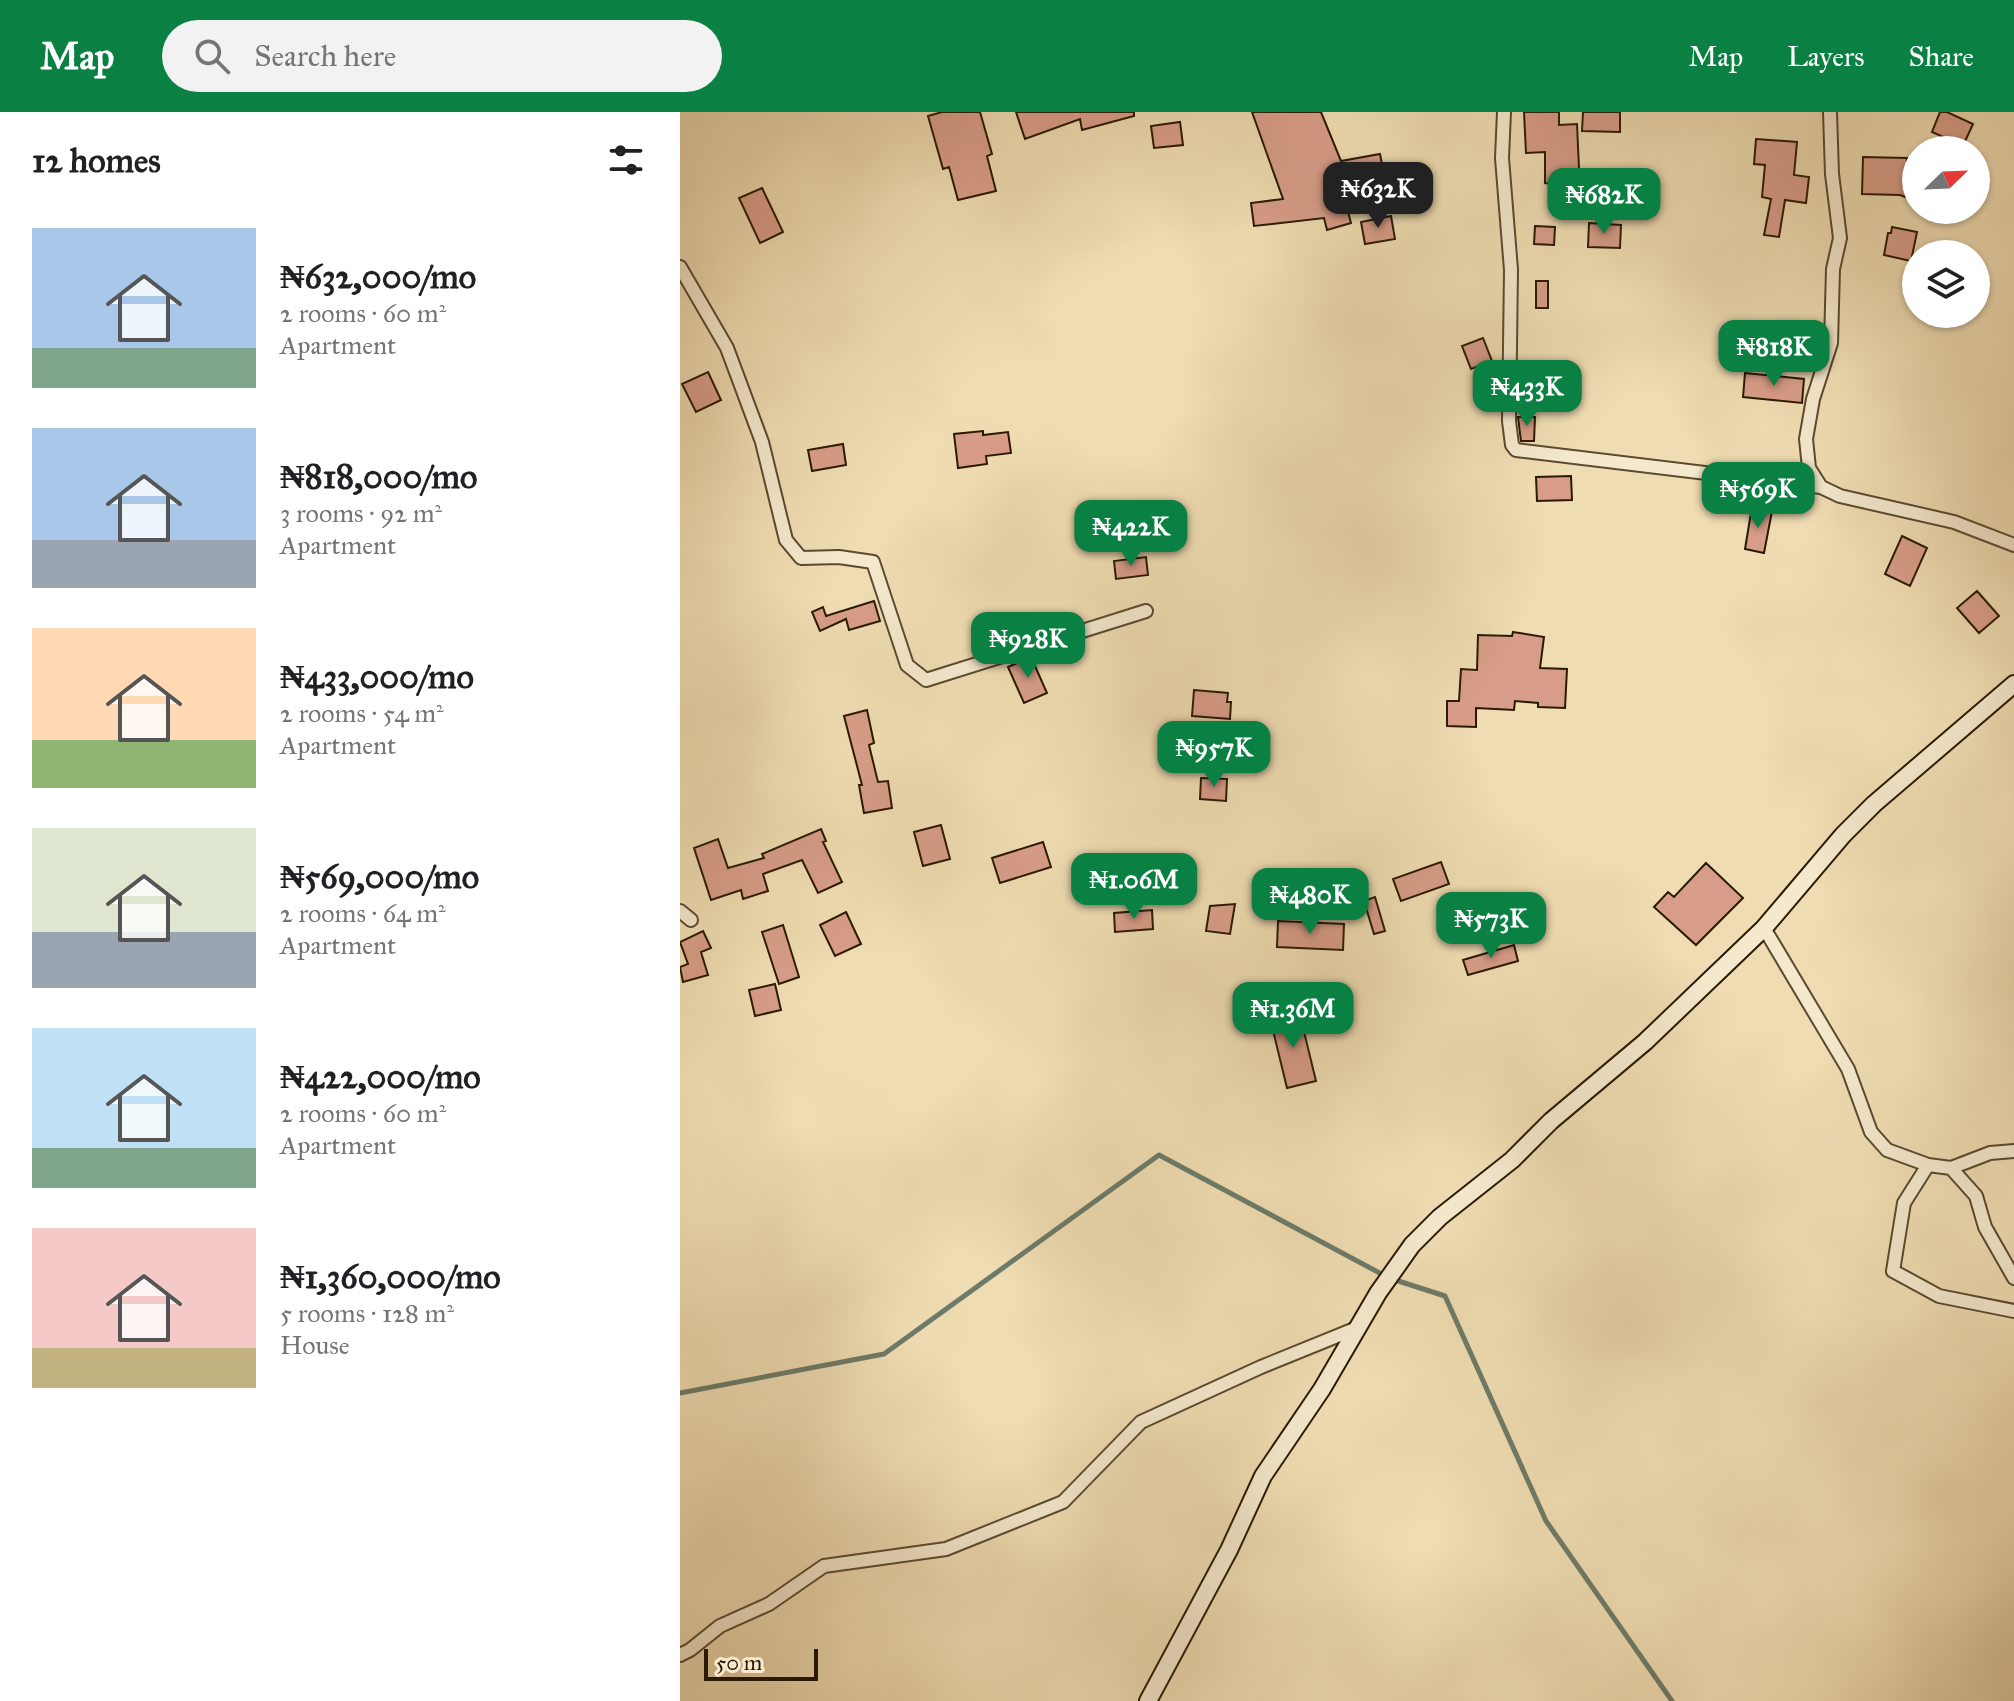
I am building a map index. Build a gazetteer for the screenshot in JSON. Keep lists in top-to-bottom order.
{
  "scale_bar": "50 m",
  "north": "top right",
  "page": {
    "header": "Map",
    "search": "Search here",
    "nav": ["Map", "Layers", "Share"],
    "heading": "12 homes",
    "price": [
      "₦632K",
      "₦682K",
      "₦818K",
      "₦433K",
      "₦569K",
      "₦422K",
      "₦928K",
      "₦957K",
      "₦1.06M",
      "₦480K",
      "₦573K",
      "₦1.36M"
    ],
    "list": [
      {
        "name": "₦632,000/mo",
        "note": "2 rooms · 60 m² · Apartment"
      },
      {
        "name": "₦818,000/mo",
        "note": "3 rooms · 92 m² · Apartment"
      },
      {
        "name": "₦433,000/mo",
        "note": "2 rooms · 54 m² · Apartment"
      },
      {
        "name": "₦569,000/mo",
        "note": "2 rooms · 64 m² · Apartment"
      },
      {
        "name": "₦422,000/mo",
        "note": "2 rooms · 60 m² · Apartment"
      },
      {
        "name": "₦1,360,000/mo",
        "note": "5 rooms · 128 m² · House"
      }
    ],
    "scale": "50 m"
  }
}
